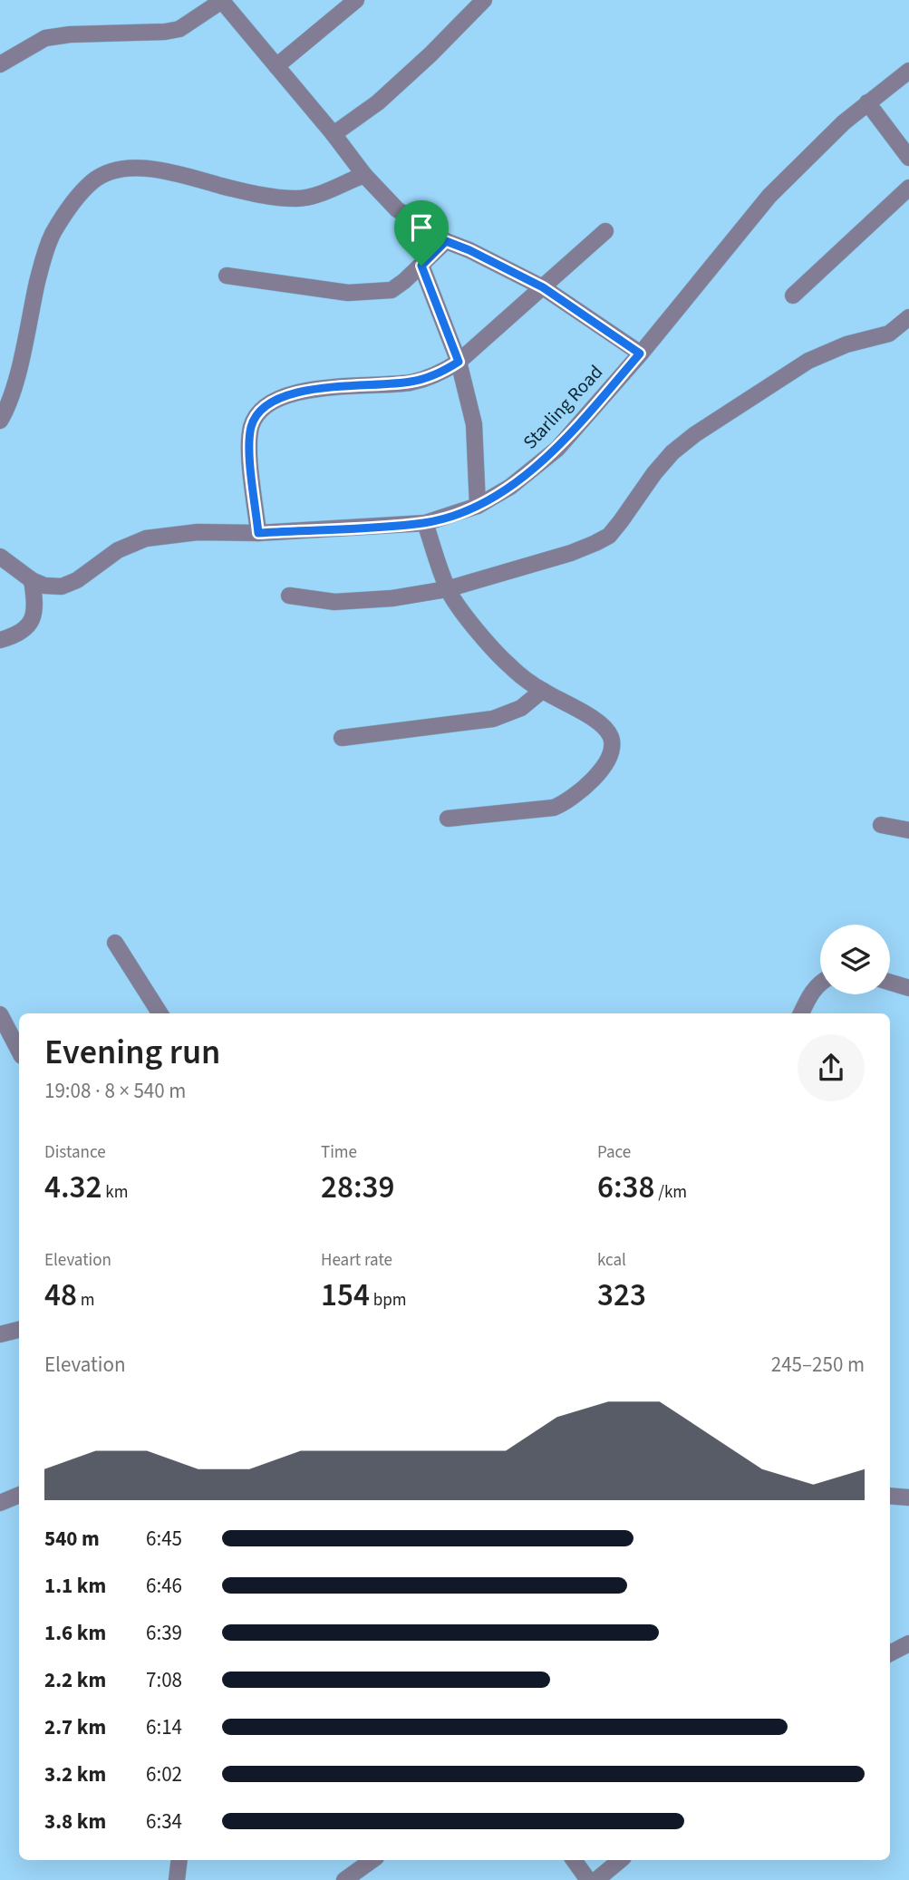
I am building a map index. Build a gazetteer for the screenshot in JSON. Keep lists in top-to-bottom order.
{
  "streets": {
    "street": ["Starling Road"]
  },
  "page": {
    "heading": ["Evening run", "19:08 · 8 × 540 m"],
    "stats": [
      ["Distance", "4.32 km"],
      ["Time", "28:39"],
      ["Pace", "6:38 /km"],
      ["Elevation", "48 m"],
      ["Heart rate", "154 bpm"],
      ["kcal", "323"]
    ],
    "chart": ["Elevation", "245–250 m"],
    "list": [
      {
        "name": "540 m",
        "note": "6:45"
      },
      {
        "name": "1.1 km",
        "note": "6:46"
      },
      {
        "name": "1.6 km",
        "note": "6:39"
      },
      {
        "name": "2.2 km",
        "note": "7:08"
      },
      {
        "name": "2.7 km",
        "note": "6:14"
      },
      {
        "name": "3.2 km",
        "note": "6:02"
      },
      {
        "name": "3.8 km",
        "note": "6:34"
      }
    ]
  }
}
